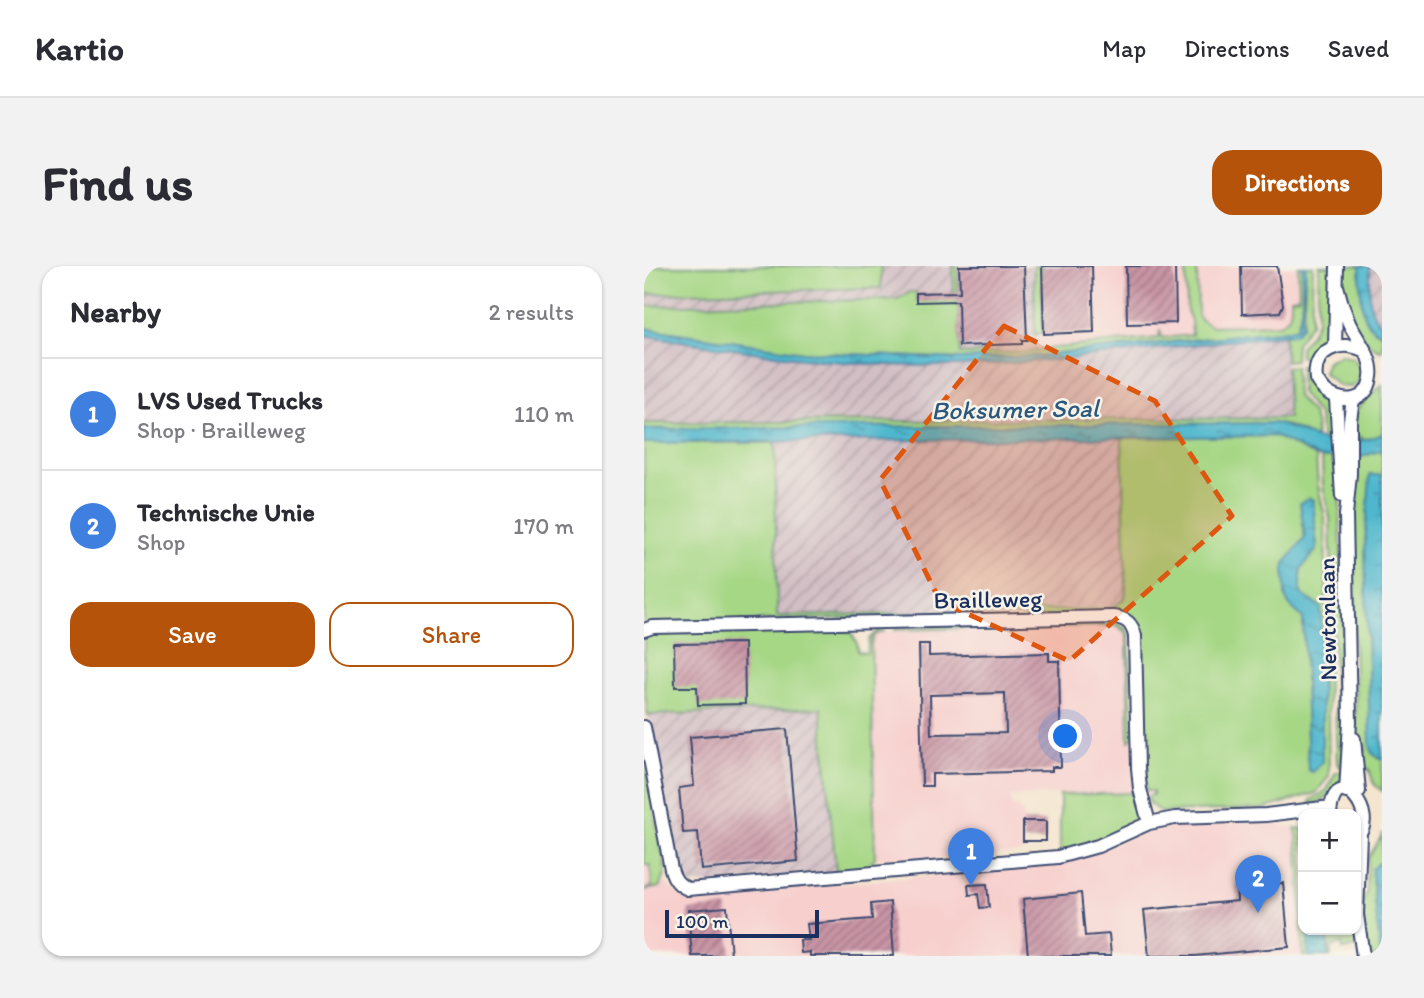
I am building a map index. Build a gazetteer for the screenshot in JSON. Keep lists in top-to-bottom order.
{
  "streets": {
    "street": ["Brailleweg", "Newtonlaan"]
  },
  "water": ["Boksumer Soal"],
  "scale_bar": "100 m",
  "page": {
    "header": "Kartio",
    "nav": ["Map", "Directions", "Saved"],
    "buttons": [
      "Directions",
      ["Save", "Share"]
    ],
    "title": "Find us",
    "heading": ["Nearby", "2 results"],
    "list": [
      {
        "mark": "1",
        "name": "LVS Used Trucks",
        "note": "Shop · Brailleweg",
        "value": "110 m"
      },
      {
        "mark": "2",
        "name": "Technische Unie",
        "note": "Shop",
        "value": "170 m"
      }
    ],
    "map_buttons": ["+", "−"],
    "pins": ["1", "2"],
    "scale": "100 m"
  }
}
